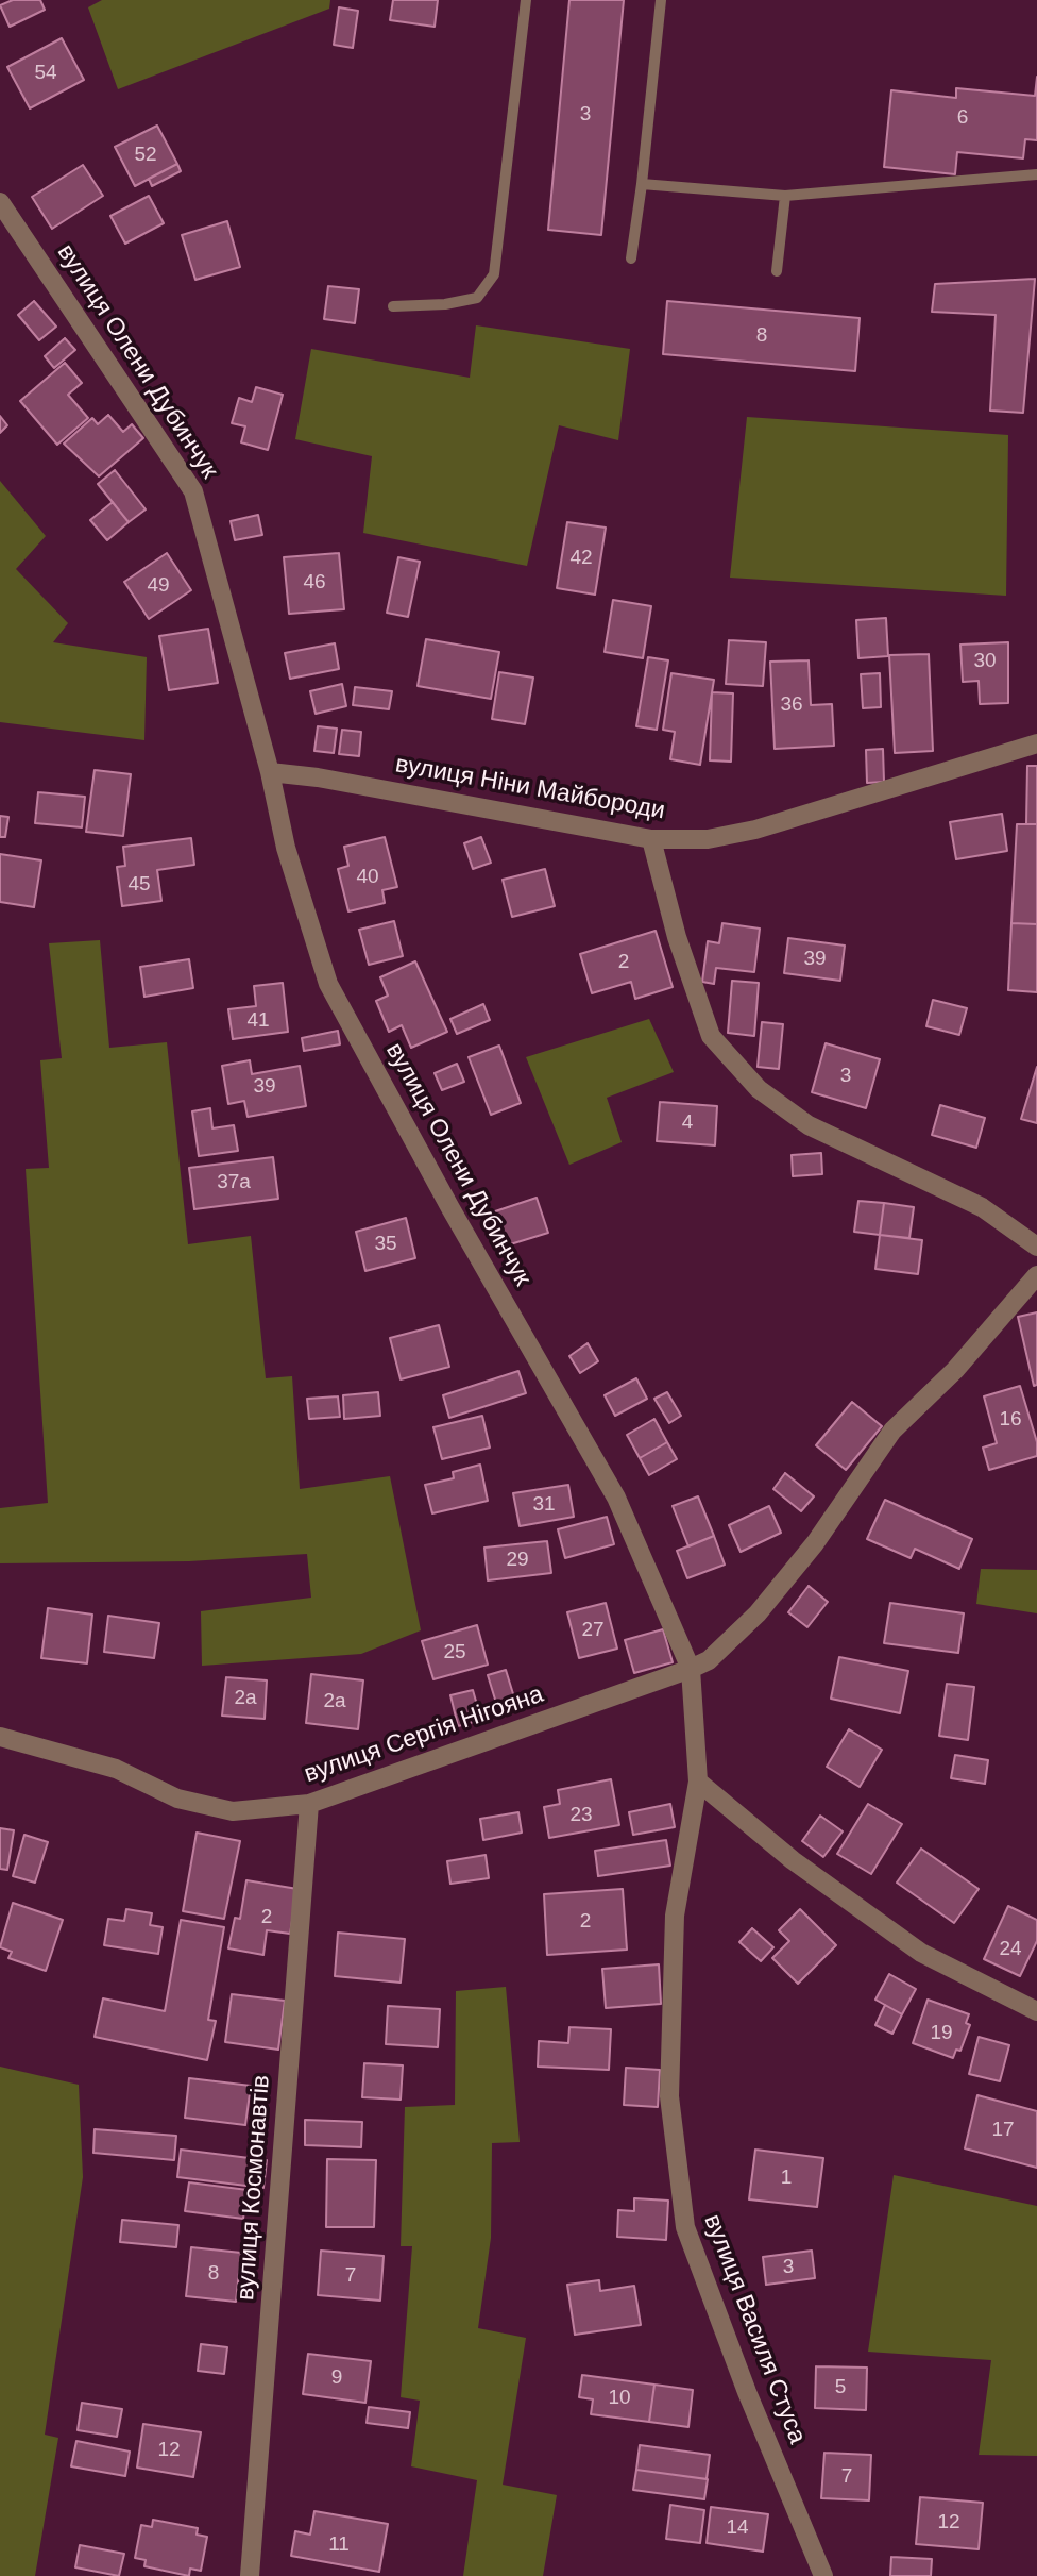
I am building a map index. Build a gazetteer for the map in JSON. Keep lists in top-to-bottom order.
{
  "streets": {
    "street": [
      "вулиця Олени Дубинчук",
      "вулиця Ніни Майбороди",
      "вулиця Сергія Нігояна",
      "вулиця Космонавтів",
      "вулиця Василя Стуса"
    ]
  },
  "crossings": [
    ["вулиця Олени Дубинчук", "вулиця Ніни Майбороди"],
    ["вулиця Олени Дубинчук", "вулиця Сергія Нігояна"],
    ["вулиця Олени Дубинчук", "вулиця Василя Стуса"],
    ["вулиця Сергія Нігояна", "вулиця Космонавтів"]
  ],
  "house_numbers": [
    "54",
    "3",
    "6",
    "52",
    "8",
    "42",
    "46",
    "49",
    "30",
    "36",
    "40",
    "45",
    "39",
    "2",
    "41",
    "3",
    "39",
    "4",
    "37а",
    "35",
    "16",
    "31",
    "29",
    "27",
    "25",
    "2а",
    "2а",
    "23",
    "2",
    "2",
    "24",
    "19",
    "17",
    "1",
    "3",
    "8",
    "7",
    "9",
    "5",
    "10",
    "12",
    "7",
    "12",
    "14",
    "11"
  ]
}
